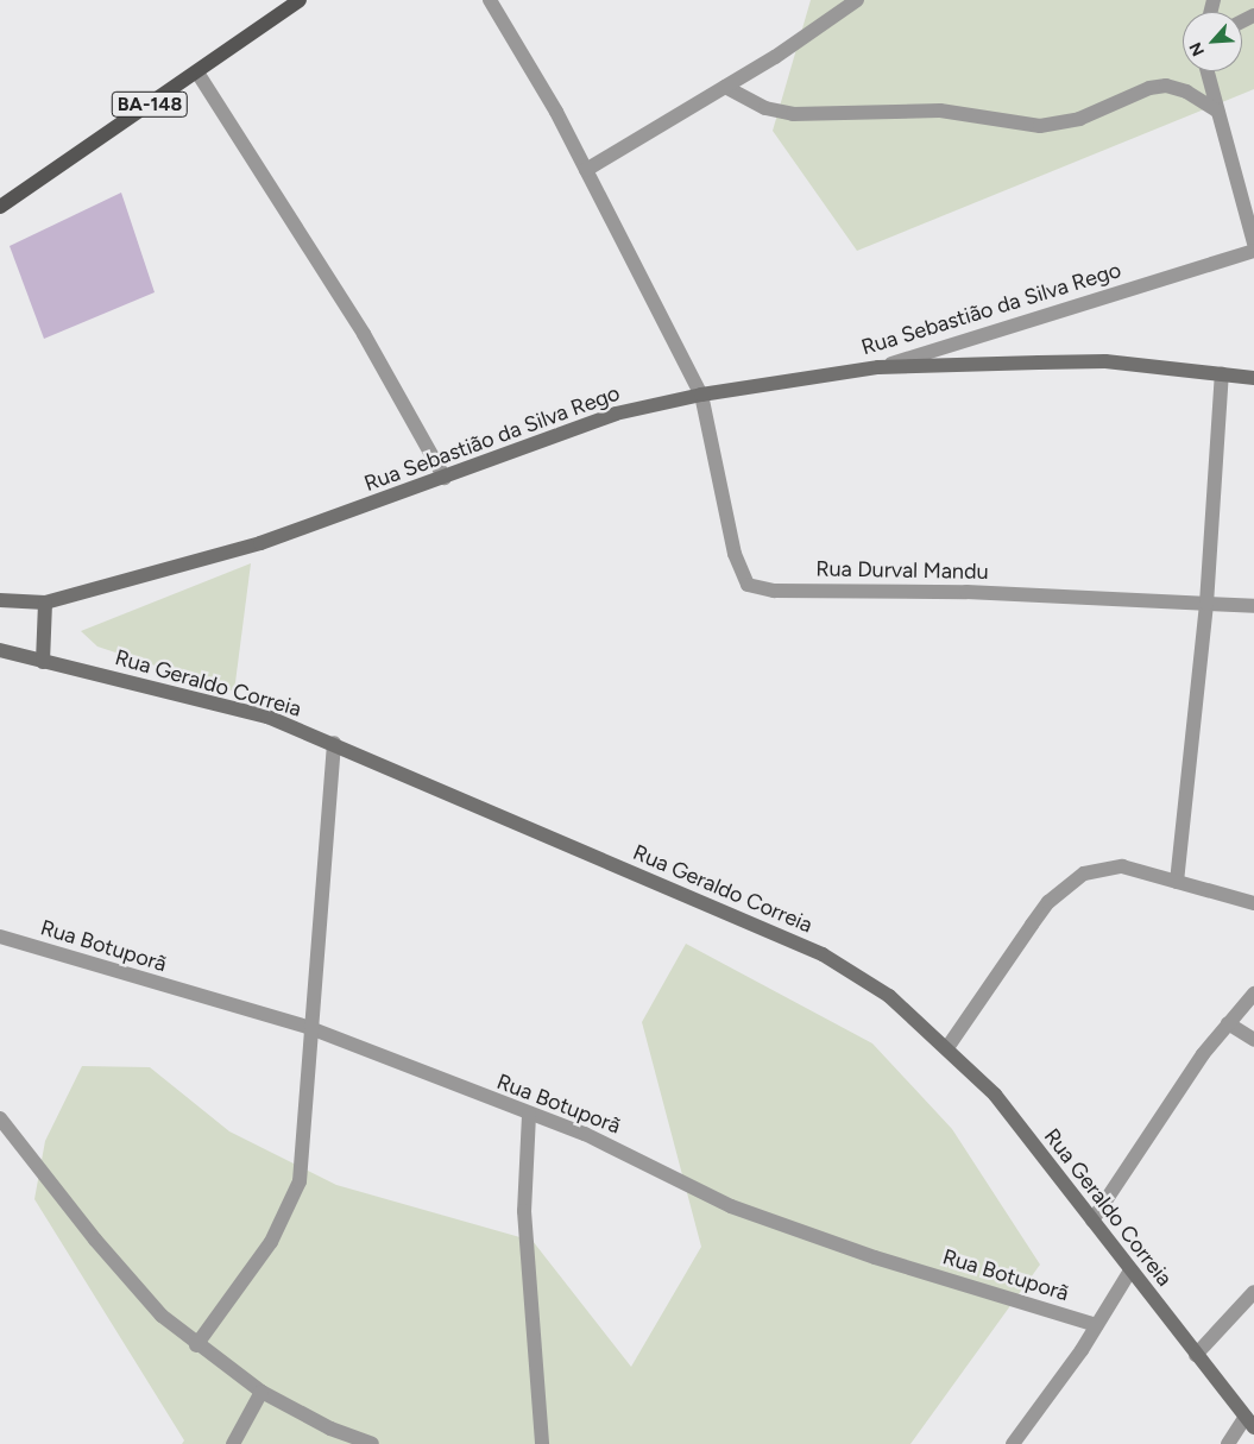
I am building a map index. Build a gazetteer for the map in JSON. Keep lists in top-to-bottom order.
{
  "streets": {
    "main road": ["BA-148"],
    "street": [
      "Rua Sebastião da Silva Rego",
      "Rua Durval Mandu",
      "Rua Geraldo Correia",
      "Rua Botuporã"
    ]
  },
  "crossings": [
    ["Rua Sebastião da Silva Rego", "Rua Durval Mandu"]
  ],
  "north": "bottom left"
}
